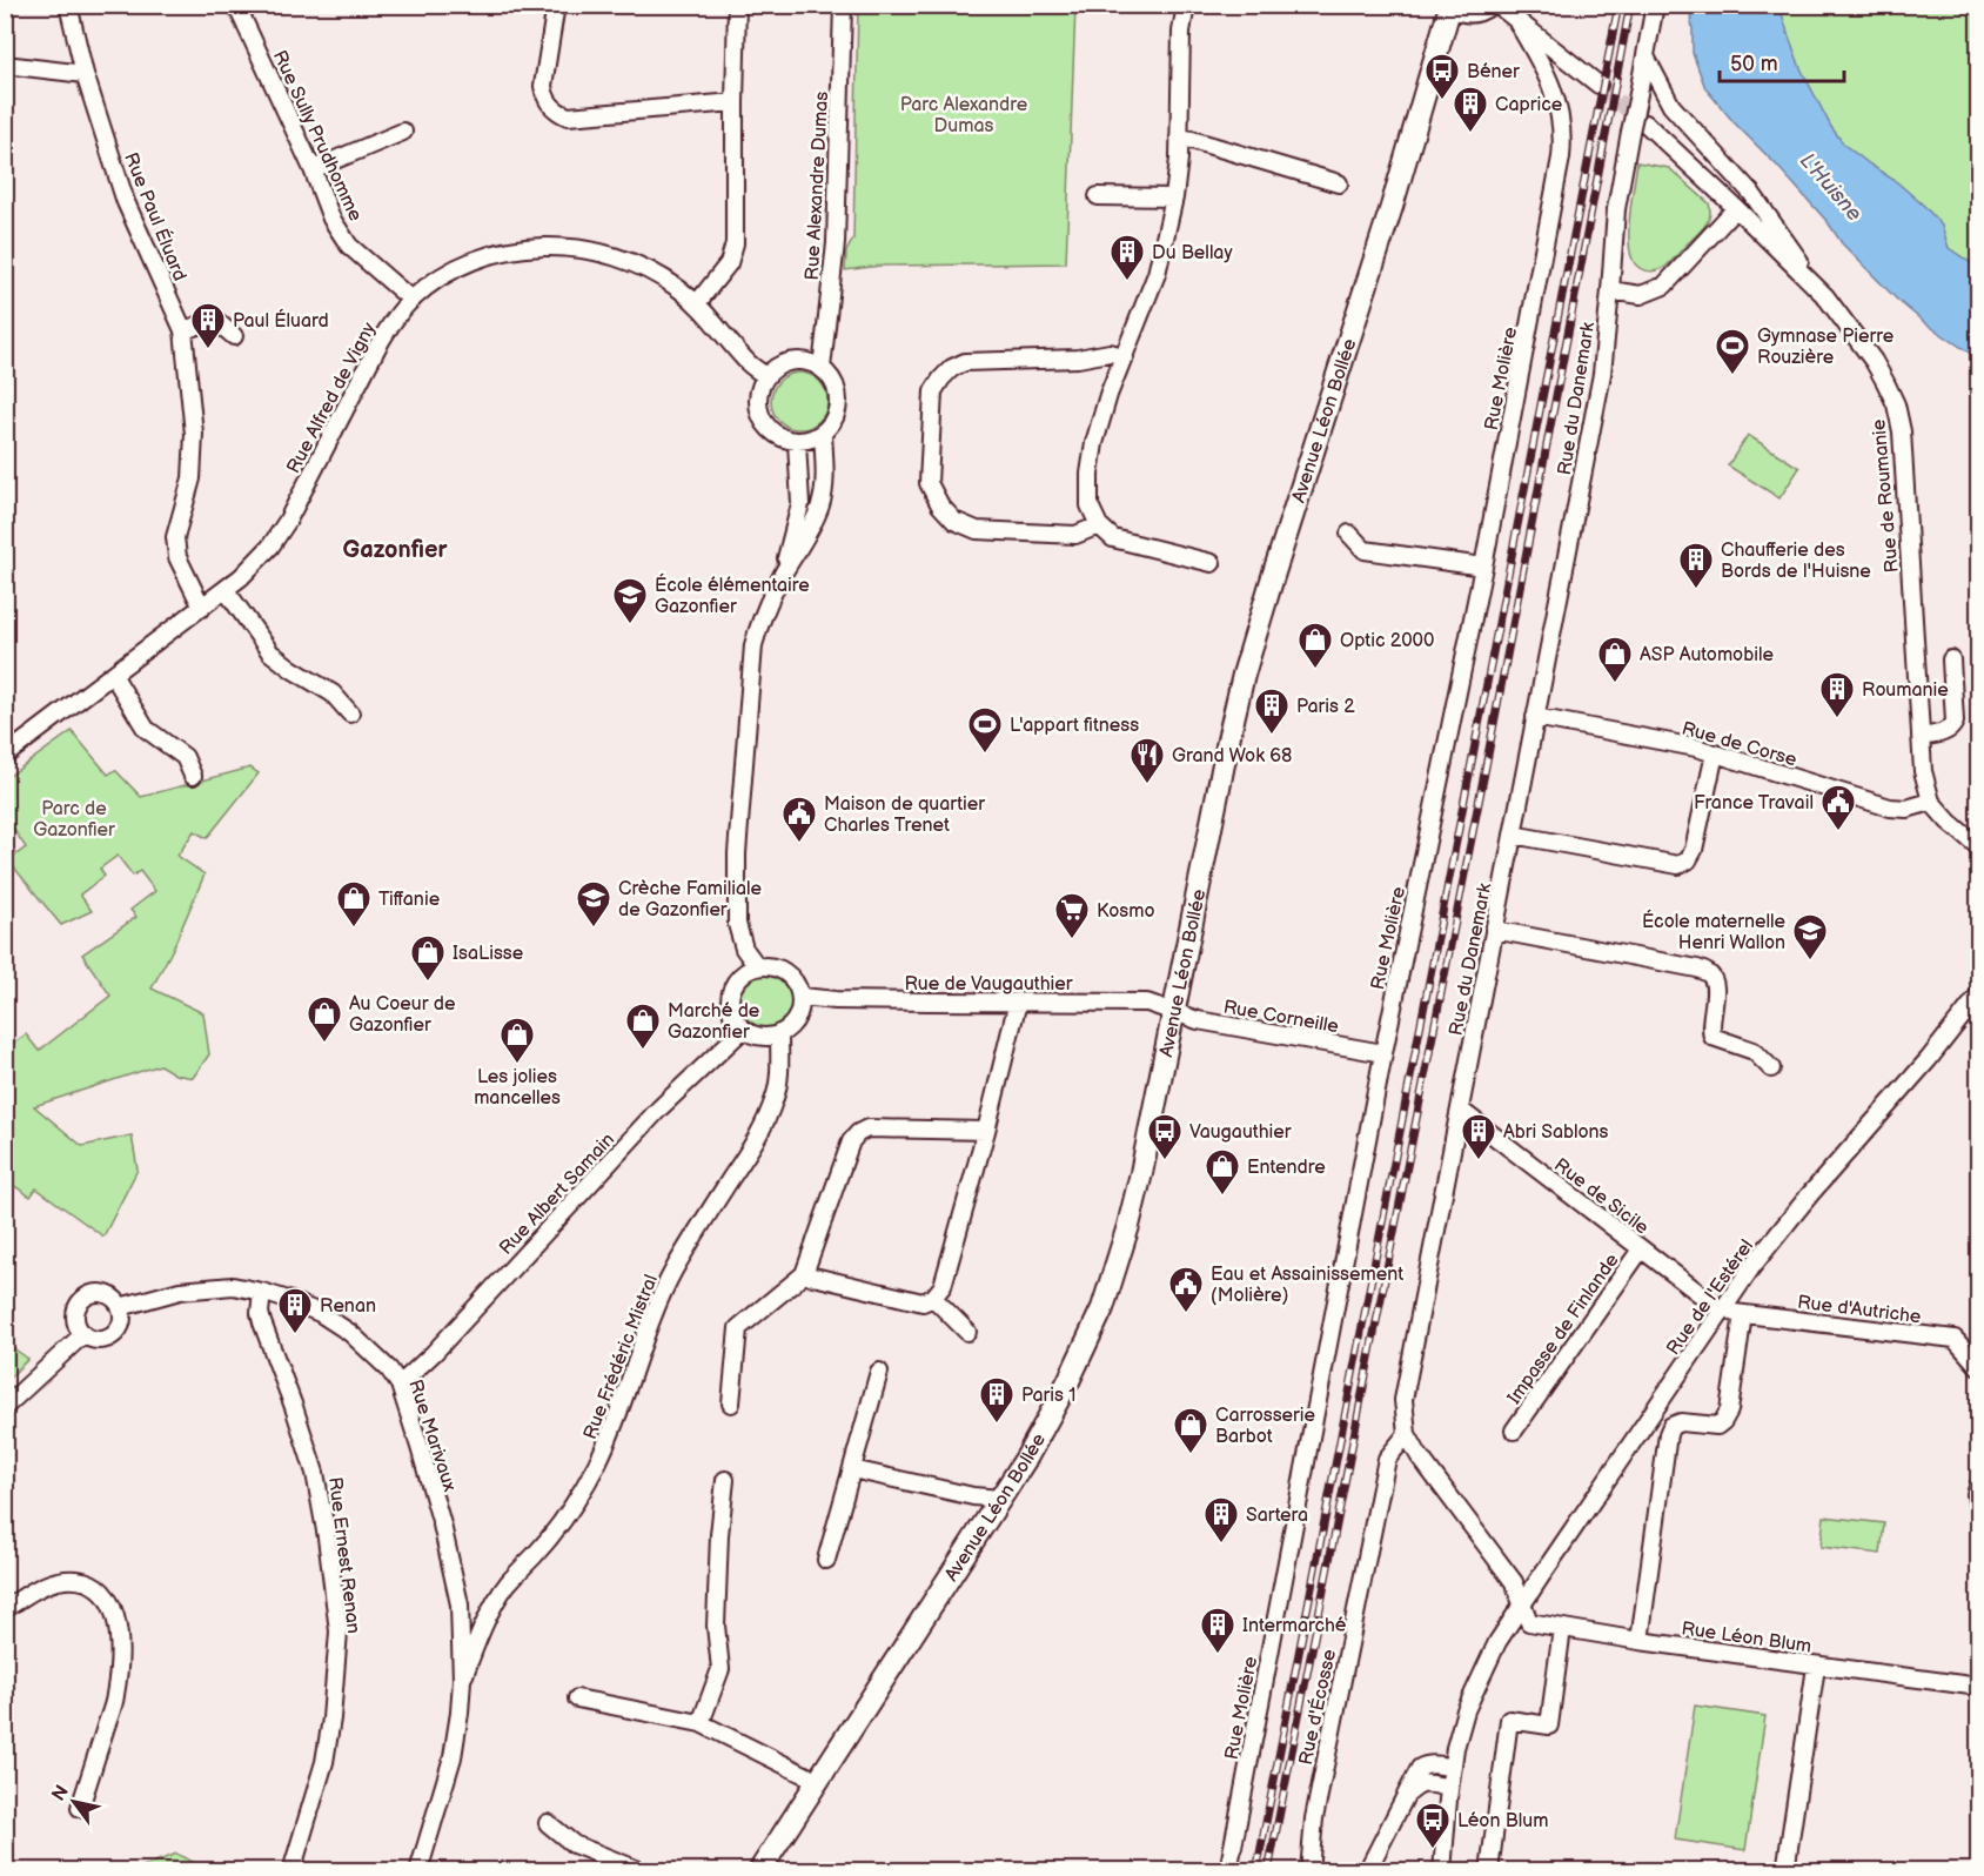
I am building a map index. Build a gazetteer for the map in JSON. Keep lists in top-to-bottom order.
{
  "streets": {
    "main road": ["Avenue Léon Bollée"],
    "street": [
      "Rue Sully Prudhomme",
      "Rue Alexandre Dumas",
      "Rue Paul Éluard",
      "Rue Molière",
      "Rue Alfred de Vigny",
      "Rue du Danemark",
      "Rue de Roumanie",
      "Rue de Corse",
      "Rue de Vaugauthier",
      "Rue Corneille",
      "Rue Albert Samain",
      "Rue de Sicile",
      "Rue de l'Estérel",
      "Rue d'Autriche",
      "Impasse de Finlande",
      "Rue Frédéric Mistral",
      "Rue Marivaux",
      "Rue Ernest Renan",
      "Rue Léon Blum",
      "Rue d'Écosse"
    ]
  },
  "crossings": [
    ["Rue Sully Prudhomme", "Rue Alfred de Vigny"],
    ["Rue Alexandre Dumas", "Rue Alfred de Vigny"],
    ["Rue Paul Éluard", "Rue Alfred de Vigny"],
    ["Rue Molière", "Rue Corneille"],
    ["Rue du Danemark", "Rue de Corse"],
    ["Rue du Danemark", "Rue de Sicile"],
    ["Rue du Danemark", "Rue de l'Estérel"],
    ["Rue du Danemark", "Rue Léon Blum"],
    ["Rue du Danemark", "Rue d'Écosse"],
    ["Avenue Léon Bollée", "Rue de Vaugauthier"],
    ["Avenue Léon Bollée", "Rue Corneille"],
    ["Rue de Roumanie", "Rue de Corse"],
    ["Rue de Vaugauthier", "Rue Corneille"],
    ["Rue de Vaugauthier", "Rue Albert Samain"],
    ["Rue de Vaugauthier", "Rue Frédéric Mistral"],
    ["Rue Albert Samain", "Rue Frédéric Mistral"],
    ["Rue Albert Samain", "Rue Marivaux"],
    ["Rue de Sicile", "Rue de l'Estérel"],
    ["Rue de Sicile", "Rue d'Autriche"],
    ["Rue de Sicile", "Impasse de Finlande"],
    ["Rue de l'Estérel", "Rue d'Autriche"],
    ["Rue de l'Estérel", "Rue Léon Blum"],
    ["Rue Frédéric Mistral", "Rue Marivaux"],
    ["Rue Marivaux", "Rue Ernest Renan"]
  ],
  "districts": ["Gazonfier"],
  "water": ["L'Huisne"],
  "parks": ["Parc Alexandre Dumas", "Parc de Gazonfier"],
  "places": {
    "bus stop": ["Béner", "Vaugauthier", "Léon Blum"],
    "building": [
      "Caprice",
      "Du Bellay",
      "Paul Éluard",
      "Chaufferie des Bords de l'Huisne",
      "Roumanie",
      "Paris 2",
      "Abri Sablons",
      "Renan",
      "Paris 1",
      "Sartera",
      "Intermarché"
    ],
    "sports": ["Gymnase Pierre Rouzière", "L'appart fitness"],
    "school or university": ["École élémentaire Gazonfier", "Crèche Familiale de Gazonfier", "École maternelle Henri Wallon"],
    "shop": [
      "Optic 2000",
      "ASP Automobile",
      "Tiffanie",
      "IsaLisse",
      "Au Coeur de Gazonfier",
      "Marché de Gazonfier",
      "Les jolies mancelles",
      "Entendre",
      "Carrosserie Barbot"
    ],
    "restaurant": ["Grand Wok 68"],
    "public building": ["France Travail", "Maison de quartier Charles Trenet", "Eau et Assainissement (Molière)"],
    "supermarket": ["Kosmo"]
  },
  "scale_bar": "50 m",
  "north": "top left"
}
